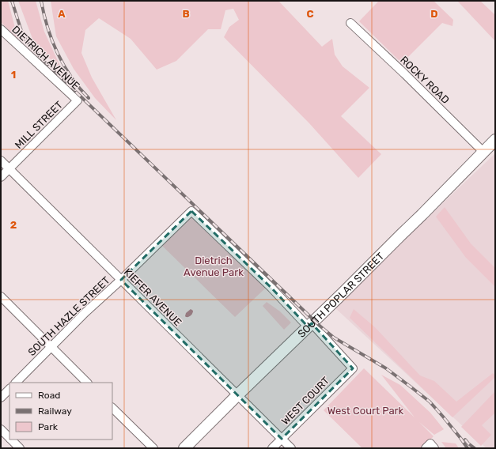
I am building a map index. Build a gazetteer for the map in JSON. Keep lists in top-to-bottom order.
{
  "streets": {
    "main road": ["SOUTH POPLAR STREET"],
    "street": [
      "DIETRICH AVENUE",
      "ROCKY ROAD",
      "MILL STREET",
      "KIEFER AVENUE",
      "SOUTH HAZLE STREET",
      "WEST COURT"
    ]
  },
  "crossings": [
    ["DIETRICH AVENUE", "MILL STREET"],
    ["ROCKY ROAD", "SOUTH POPLAR STREET"],
    ["MILL STREET", "KIEFER AVENUE"],
    ["SOUTH POPLAR STREET", "KIEFER AVENUE"],
    ["SOUTH POPLAR STREET", "SOUTH HAZLE STREET"],
    ["SOUTH POPLAR STREET", "WEST COURT"],
    ["KIEFER AVENUE", "SOUTH HAZLE STREET"],
    ["KIEFER AVENUE", "WEST COURT"],
    ["SOUTH HAZLE STREET", "WEST COURT"]
  ],
  "parks": ["Dietrich Avenue Park", "West Court Park"],
  "legend": ["Road", "Railway", "Park"],
  "grid": {
    "columns": [
      "A",
      "B",
      "C",
      "D"
    ],
    "rows": ["1", "2"]
  }
}
